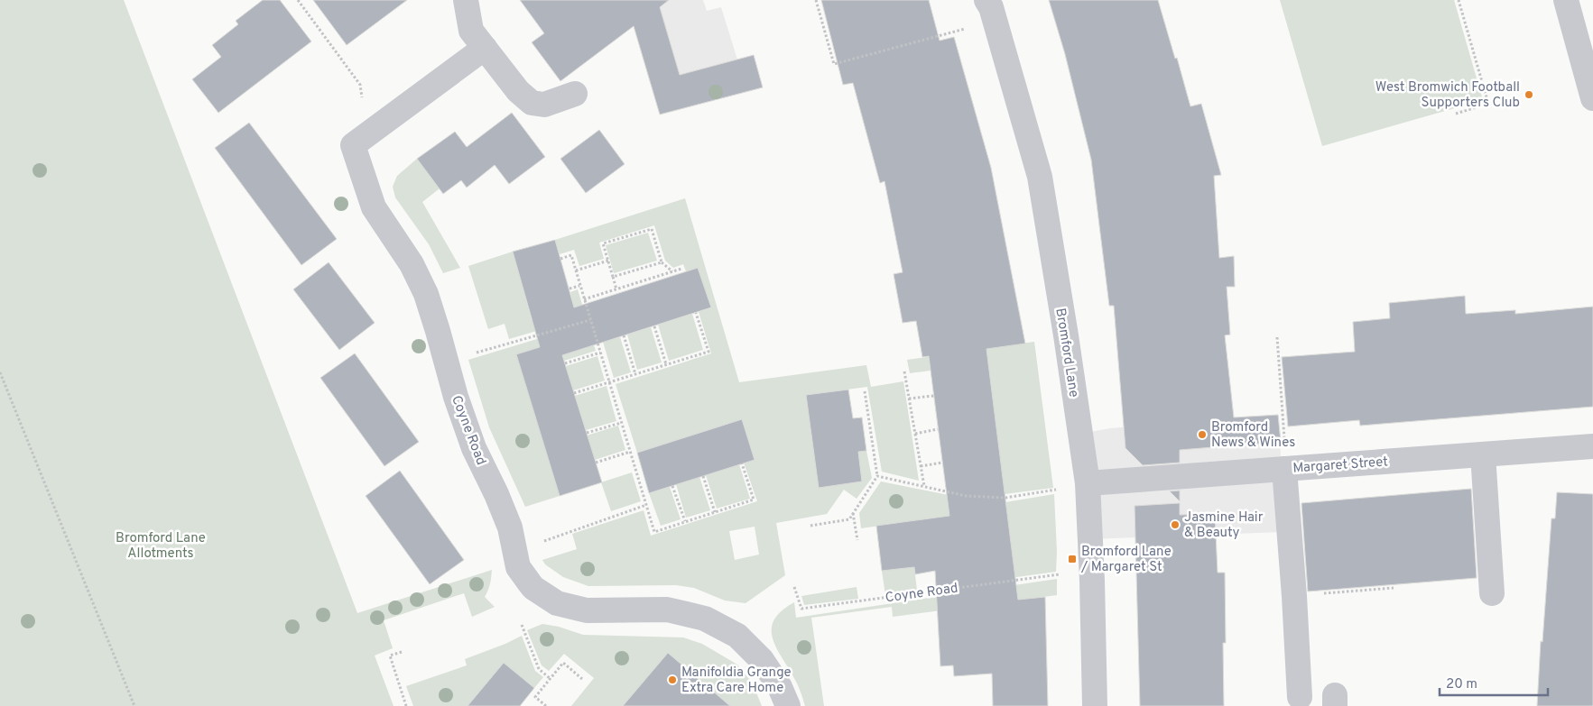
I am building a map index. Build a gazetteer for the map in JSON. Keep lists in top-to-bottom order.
{
  "streets": {
    "street": ["Bromford Lane", "Coyne Road", "Margaret Street"]
  },
  "crossings": [
    ["Bromford Lane", "Margaret Street"]
  ],
  "parks": ["Bromford Lane Allotments"],
  "places": {
    "other": [
      "West Bromwich Football Supporters Club",
      "Bromford News & Wines",
      "Jasmine Hair & Beauty",
      "Manifoldia Grange Extra Care Home"
    ],
    "transit": ["Bromford Lane / Margaret St"]
  },
  "scale_bar": "20 m"
}
